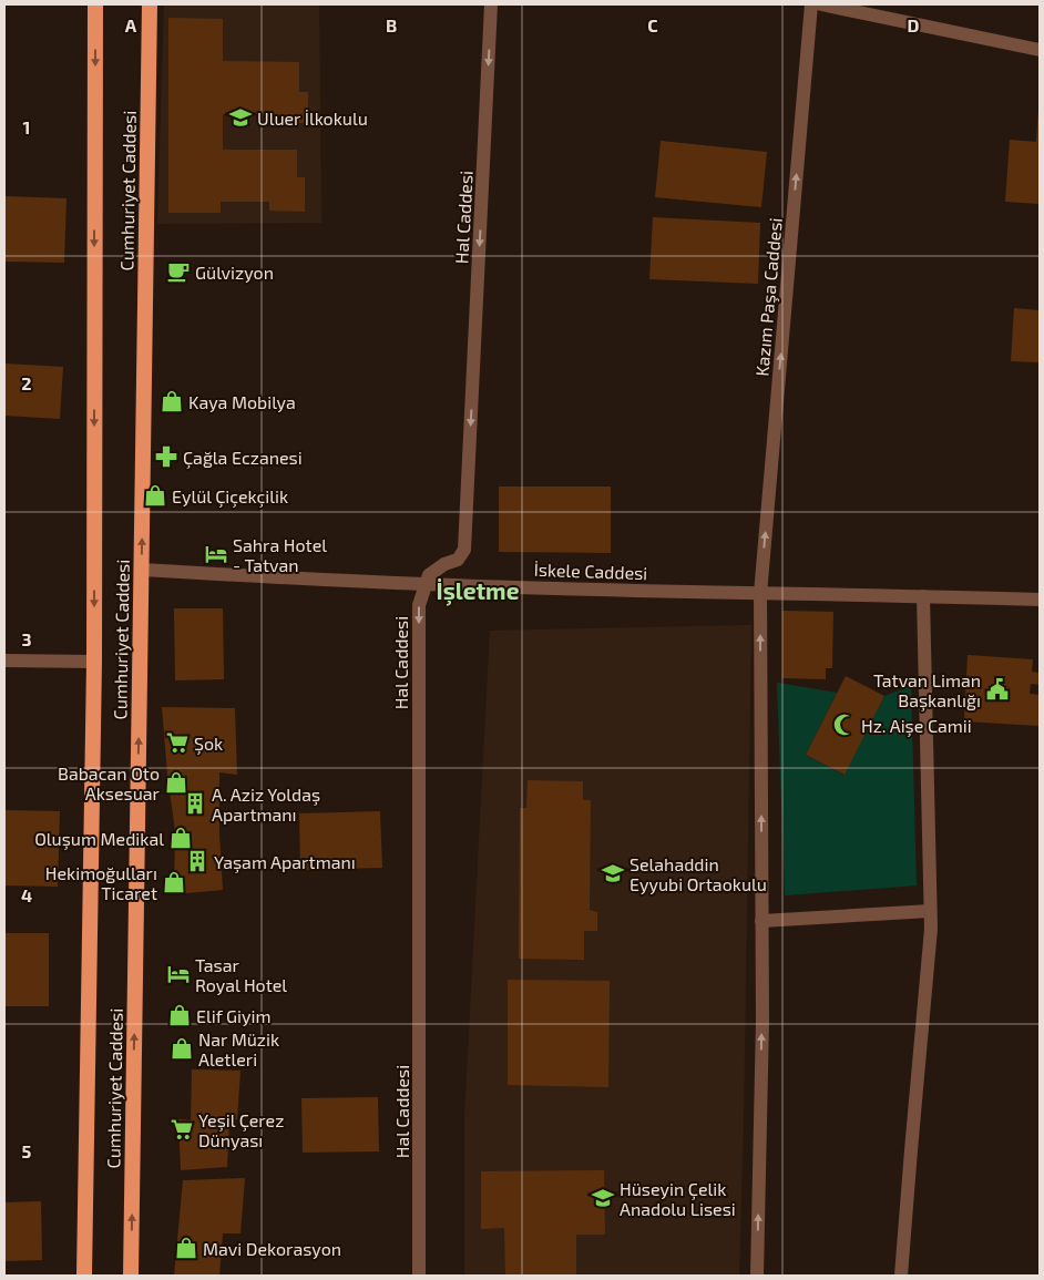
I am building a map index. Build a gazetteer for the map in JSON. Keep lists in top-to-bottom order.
{
  "streets": {
    "highway": ["Cumhuriyet Caddesi"],
    "street": ["Hal Caddesi", "Kazım Paşa Caddesi", "İskele Caddesi"]
  },
  "crossings": [
    ["Cumhuriyet Caddesi", "İskele Caddesi"],
    ["Hal Caddesi", "İskele Caddesi"],
    ["Kazım Paşa Caddesi", "İskele Caddesi"]
  ],
  "one_way": ["Hal Caddesi", "Kazım Paşa Caddesi"],
  "districts": ["İşletme"],
  "places": {
    "school or university": ["Uluer İlkokulu", "Selahaddin Eyyubi Ortaokulu", "Hüseyin Çelik Anadolu Lisesi"],
    "cafe": ["Gülvizyon"],
    "shop": [
      "Kaya Mobilya",
      "Eylül Çiçekçilik",
      "Babacan Oto Aksesuar",
      "Oluşum Medikal",
      "Hekimoğulları Ticaret",
      "Elif Giyim",
      "Nar Müzik Aletleri",
      "Mavi Dekorasyon"
    ],
    "pharmacy": ["Çağla Eczanesi"],
    "hotel": ["Sahra Hotel - Tatvan", "Tasar Royal Hotel"],
    "public building": ["Tatvan Liman Başkanlığı"],
    "mosque": ["Hz. Aişe Camii"],
    "supermarket": ["Şok", "Yeşil Çerez Dünyası"],
    "building": ["A. Aziz Yoldaş Apartmanı", "Yaşam Apartmanı"]
  },
  "grid": {
    "columns": [
      "A",
      "B",
      "C",
      "D"
    ],
    "rows": [
      "1",
      "2",
      "3",
      "4",
      "5"
    ]
  }
}
